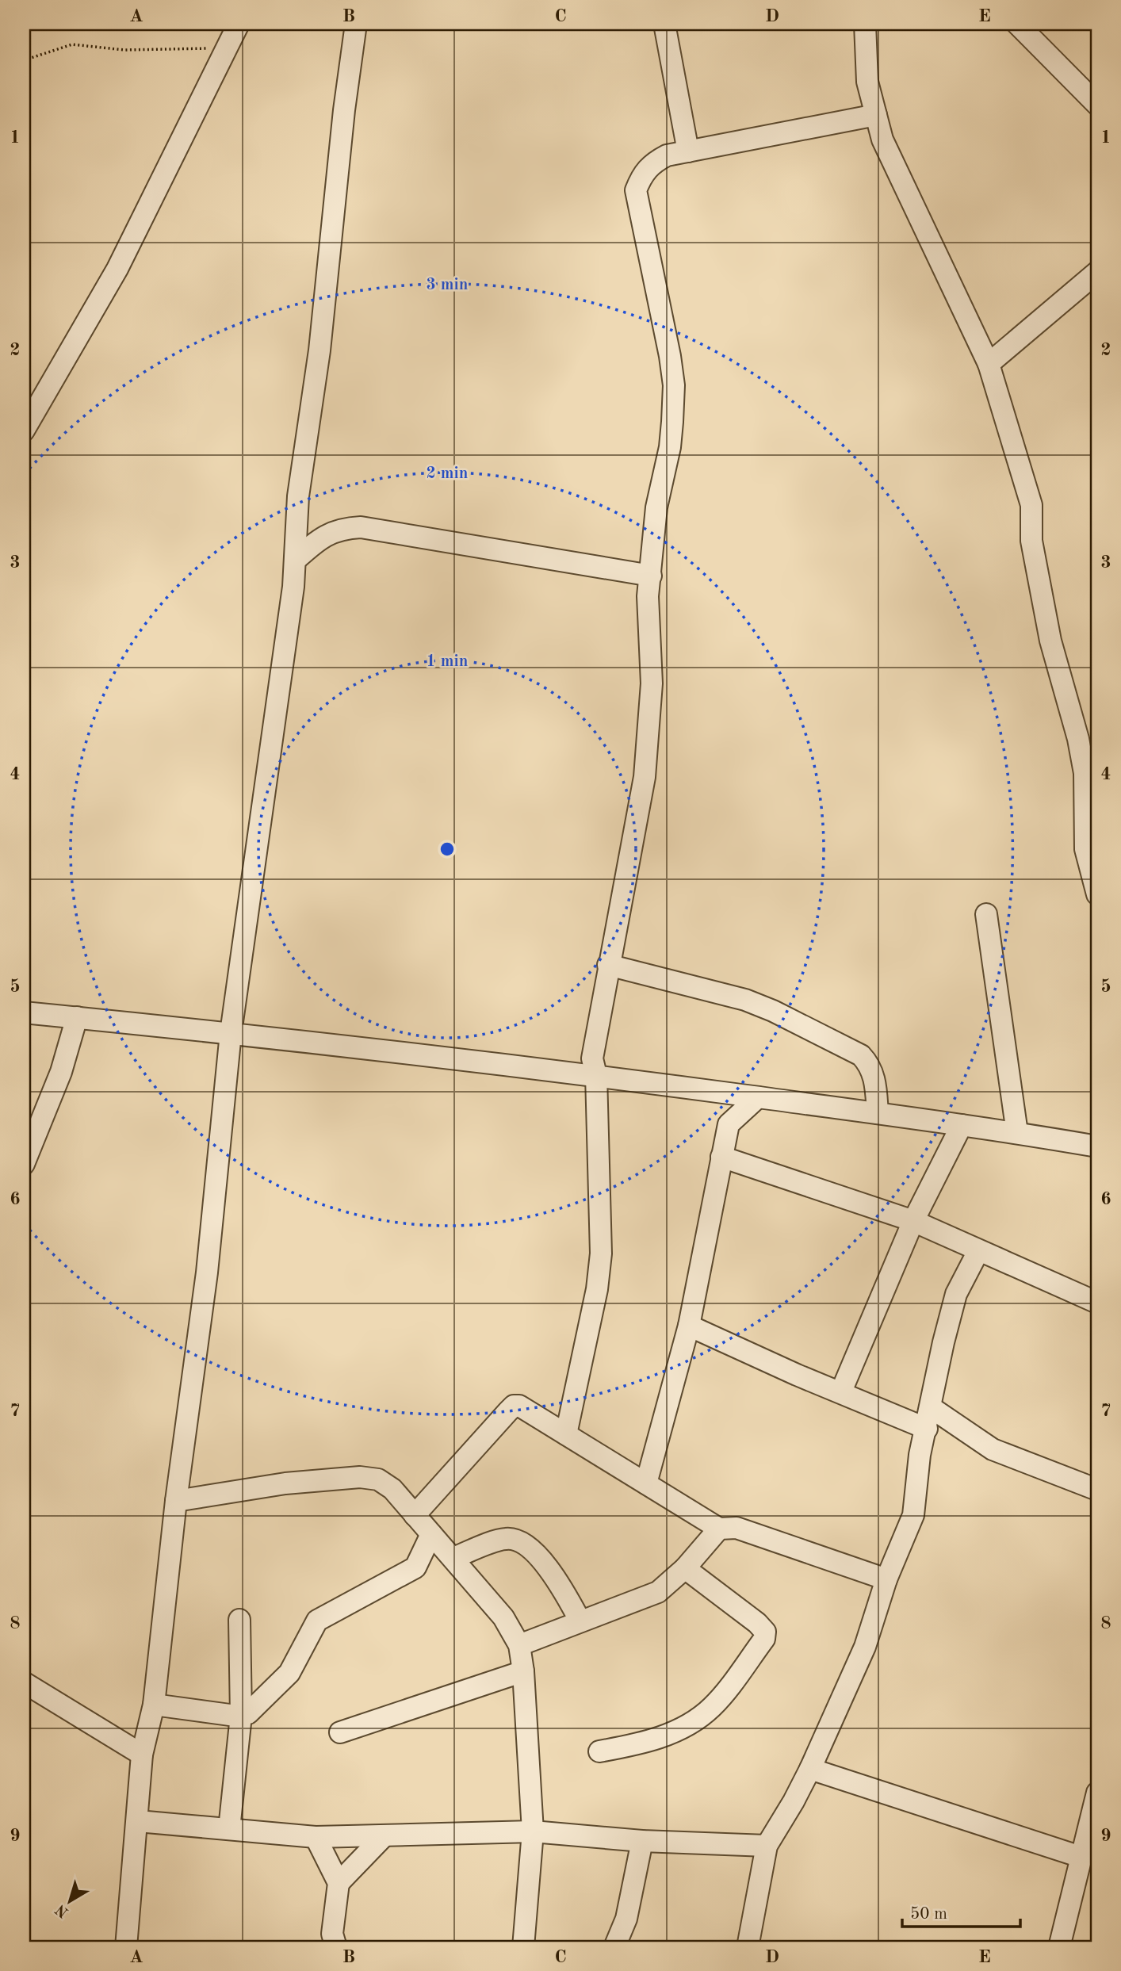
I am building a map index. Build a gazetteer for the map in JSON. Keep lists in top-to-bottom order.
{
  "scale_bar": "50 m",
  "north": "bottom left",
  "grid": {
    "columns": [
      "A",
      "B",
      "C",
      "D",
      "E"
    ],
    "rows": [
      "1",
      "2",
      "3",
      "4",
      "5",
      "6",
      "7",
      "8",
      "9"
    ]
  },
  "rings": ["3 min", "2 min", "1 min"]
}
